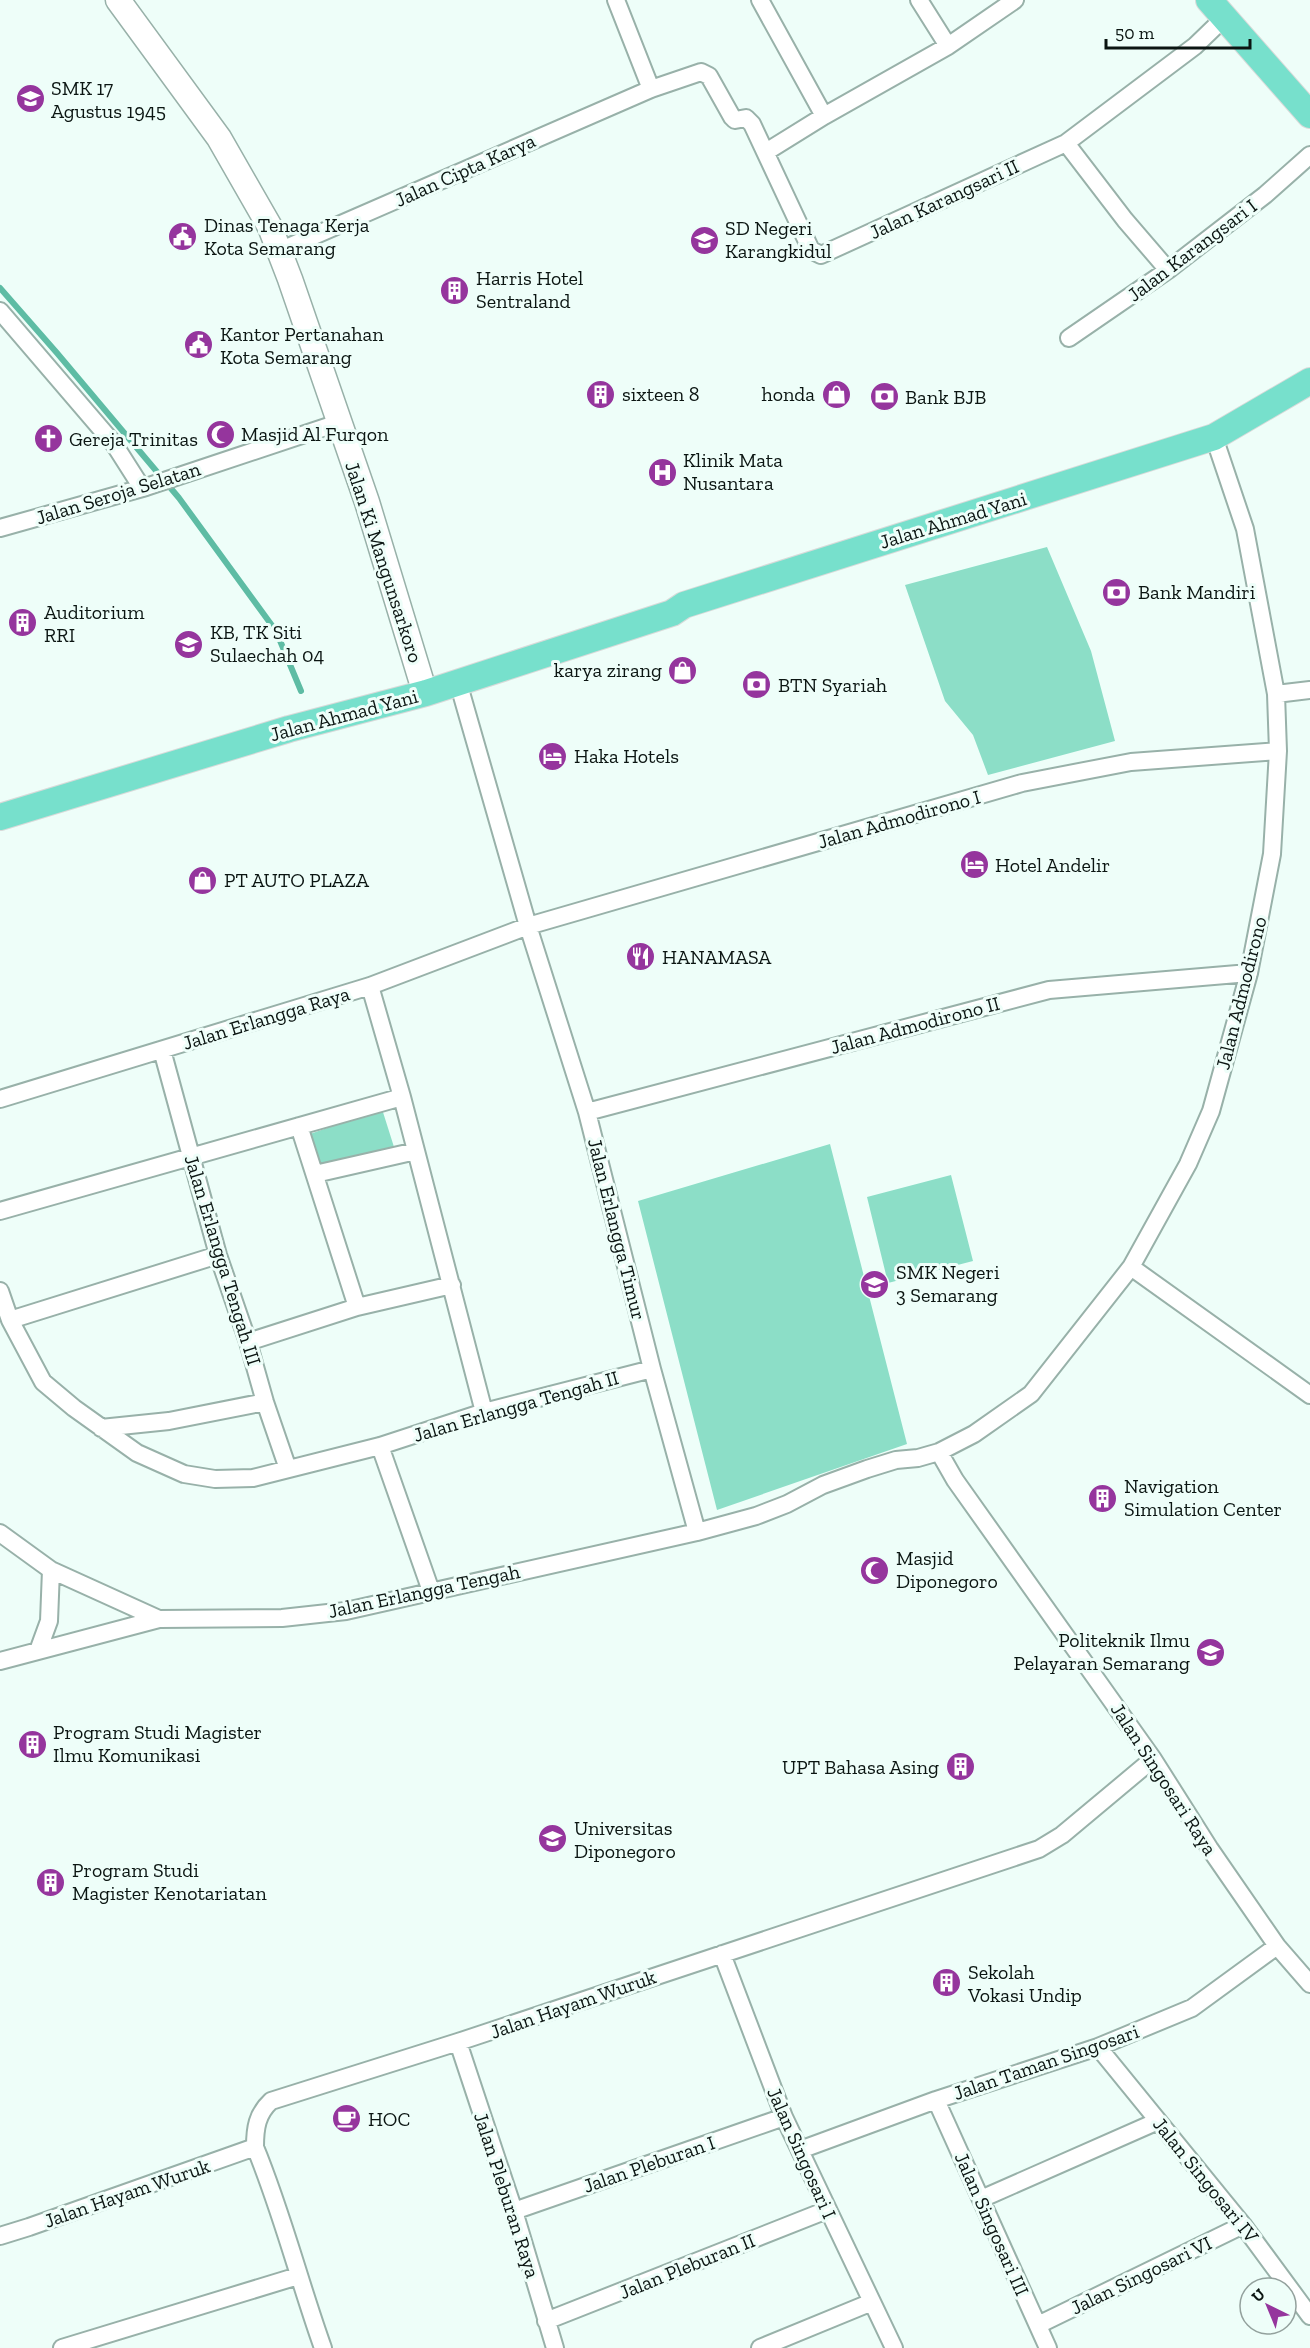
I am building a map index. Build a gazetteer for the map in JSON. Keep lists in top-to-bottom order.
{
  "streets": {
    "main road": ["Jalan Ahmad Yani", "Jalan Ki Mangunsarkoro"],
    "street": [
      "Jalan Cipta Karya",
      "Jalan Karangsari II",
      "Jalan Karangsari I",
      "Jalan Seroja Selatan",
      "Jalan Admodirono I",
      "Jalan Admodirono",
      "Jalan Erlangga Raya",
      "Jalan Admodirono II",
      "Jalan Erlangga Timur",
      "Jalan Erlangga Tengah III",
      "Jalan Erlangga Tengah II",
      "Jalan Erlangga Tengah",
      "Jalan Singosari Raya",
      "Jalan Hayam Wuruk",
      "Jalan Taman Singosari",
      "Jalan Singosari I",
      "Jalan Pleburan I",
      "Jalan Singosari IV",
      "Jalan Pleburan Raya",
      "Jalan Singosari III",
      "Jalan Pleburan II",
      "Jalan Singosari VI"
    ]
  },
  "crossings": [
    ["Jalan Cipta Karya", "Jalan Karangsari II"],
    ["Jalan Cipta Karya", "Jalan Ki Mangunsarkoro"],
    ["Jalan Seroja Selatan", "Jalan Ki Mangunsarkoro"],
    ["Jalan Ahmad Yani", "Jalan Ki Mangunsarkoro"],
    ["Jalan Ahmad Yani", "Jalan Admodirono"],
    ["Jalan Ahmad Yani", "Jalan Erlangga Timur"],
    ["Jalan Admodirono I", "Jalan Admodirono"],
    ["Jalan Admodirono I", "Jalan Erlangga Raya"],
    ["Jalan Admodirono I", "Jalan Erlangga Timur"],
    ["Jalan Admodirono", "Jalan Admodirono II"],
    ["Jalan Admodirono", "Jalan Singosari Raya"],
    ["Jalan Erlangga Raya", "Jalan Erlangga Timur"],
    ["Jalan Erlangga Raya", "Jalan Erlangga Tengah III"],
    ["Jalan Admodirono II", "Jalan Erlangga Timur"],
    ["Jalan Erlangga Timur", "Jalan Erlangga Tengah II"],
    ["Jalan Erlangga Timur", "Jalan Erlangga Tengah"],
    ["Jalan Erlangga Tengah III", "Jalan Erlangga Tengah II"],
    ["Jalan Singosari Raya", "Jalan Hayam Wuruk"],
    ["Jalan Singosari Raya", "Jalan Taman Singosari"],
    ["Jalan Hayam Wuruk", "Jalan Singosari I"],
    ["Jalan Hayam Wuruk", "Jalan Pleburan Raya"],
    ["Jalan Taman Singosari", "Jalan Singosari I"],
    ["Jalan Taman Singosari", "Jalan Singosari IV"],
    ["Jalan Taman Singosari", "Jalan Singosari III"],
    ["Jalan Singosari I", "Jalan Pleburan I"],
    ["Jalan Singosari I", "Jalan Pleburan II"],
    ["Jalan Pleburan I", "Jalan Pleburan Raya"],
    ["Jalan Singosari IV", "Jalan Singosari VI"],
    ["Jalan Pleburan Raya", "Jalan Pleburan II"],
    ["Jalan Singosari III", "Jalan Singosari VI"]
  ],
  "places": {
    "school or university": [
      "SMK 17 Agustus 1945",
      "SD Negeri Karangkidul",
      "KB, TK Siti Sulaechah 04",
      "SMK Negeri 3 Semarang",
      "Politeknik Ilmu Pelayaran Semarang",
      "Universitas Diponegoro"
    ],
    "public building": ["Dinas Tenaga Kerja Kota Semarang", "Kantor Pertanahan Kota Semarang"],
    "building": [
      "Harris Hotel Sentraland",
      "sixteen 8",
      "Auditorium RRI",
      "Navigation Simulation Center",
      "Program Studi Magister Ilmu Komunikasi",
      "UPT Bahasa Asing",
      "Program Studi Magister Kenotariatan",
      "Sekolah Vokasi Undip"
    ],
    "shop": ["honda", "karya zirang", "PT AUTO PLAZA"],
    "bank": ["Bank BJB", "Bank Mandiri", "BTN Syariah"],
    "mosque": ["Masjid Al Furqon", "Masjid Diponegoro"],
    "church": ["Gereja Trinitas"],
    "hospital": ["Klinik Mata Nusantara"],
    "hotel": ["Haka Hotels", "Hotel Andelir"],
    "restaurant": ["HANAMASA"],
    "cafe": ["HOC"]
  },
  "scale_bar": "50 m",
  "north": "top left"
}
